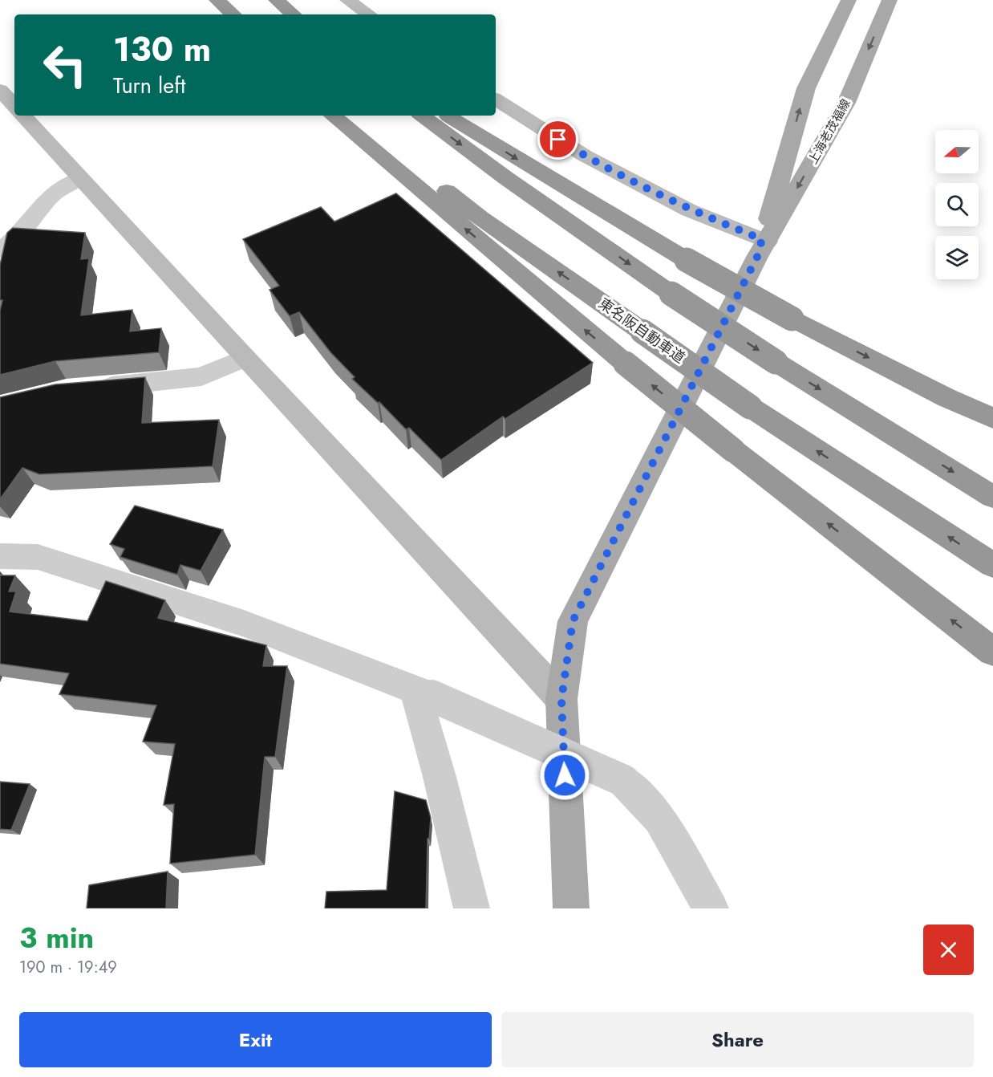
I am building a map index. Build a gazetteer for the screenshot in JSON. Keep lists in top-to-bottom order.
{
  "streets": {
    "highway": ["東名阪自動車道"],
    "main road": ["上海老茂福線"]
  },
  "north": "left",
  "page": {
    "turn": ["130 m", "Turn left"],
    "heading": ["3 min", "190 m · 19:49"],
    "buttons": ["Exit", "Share"]
  }
}
